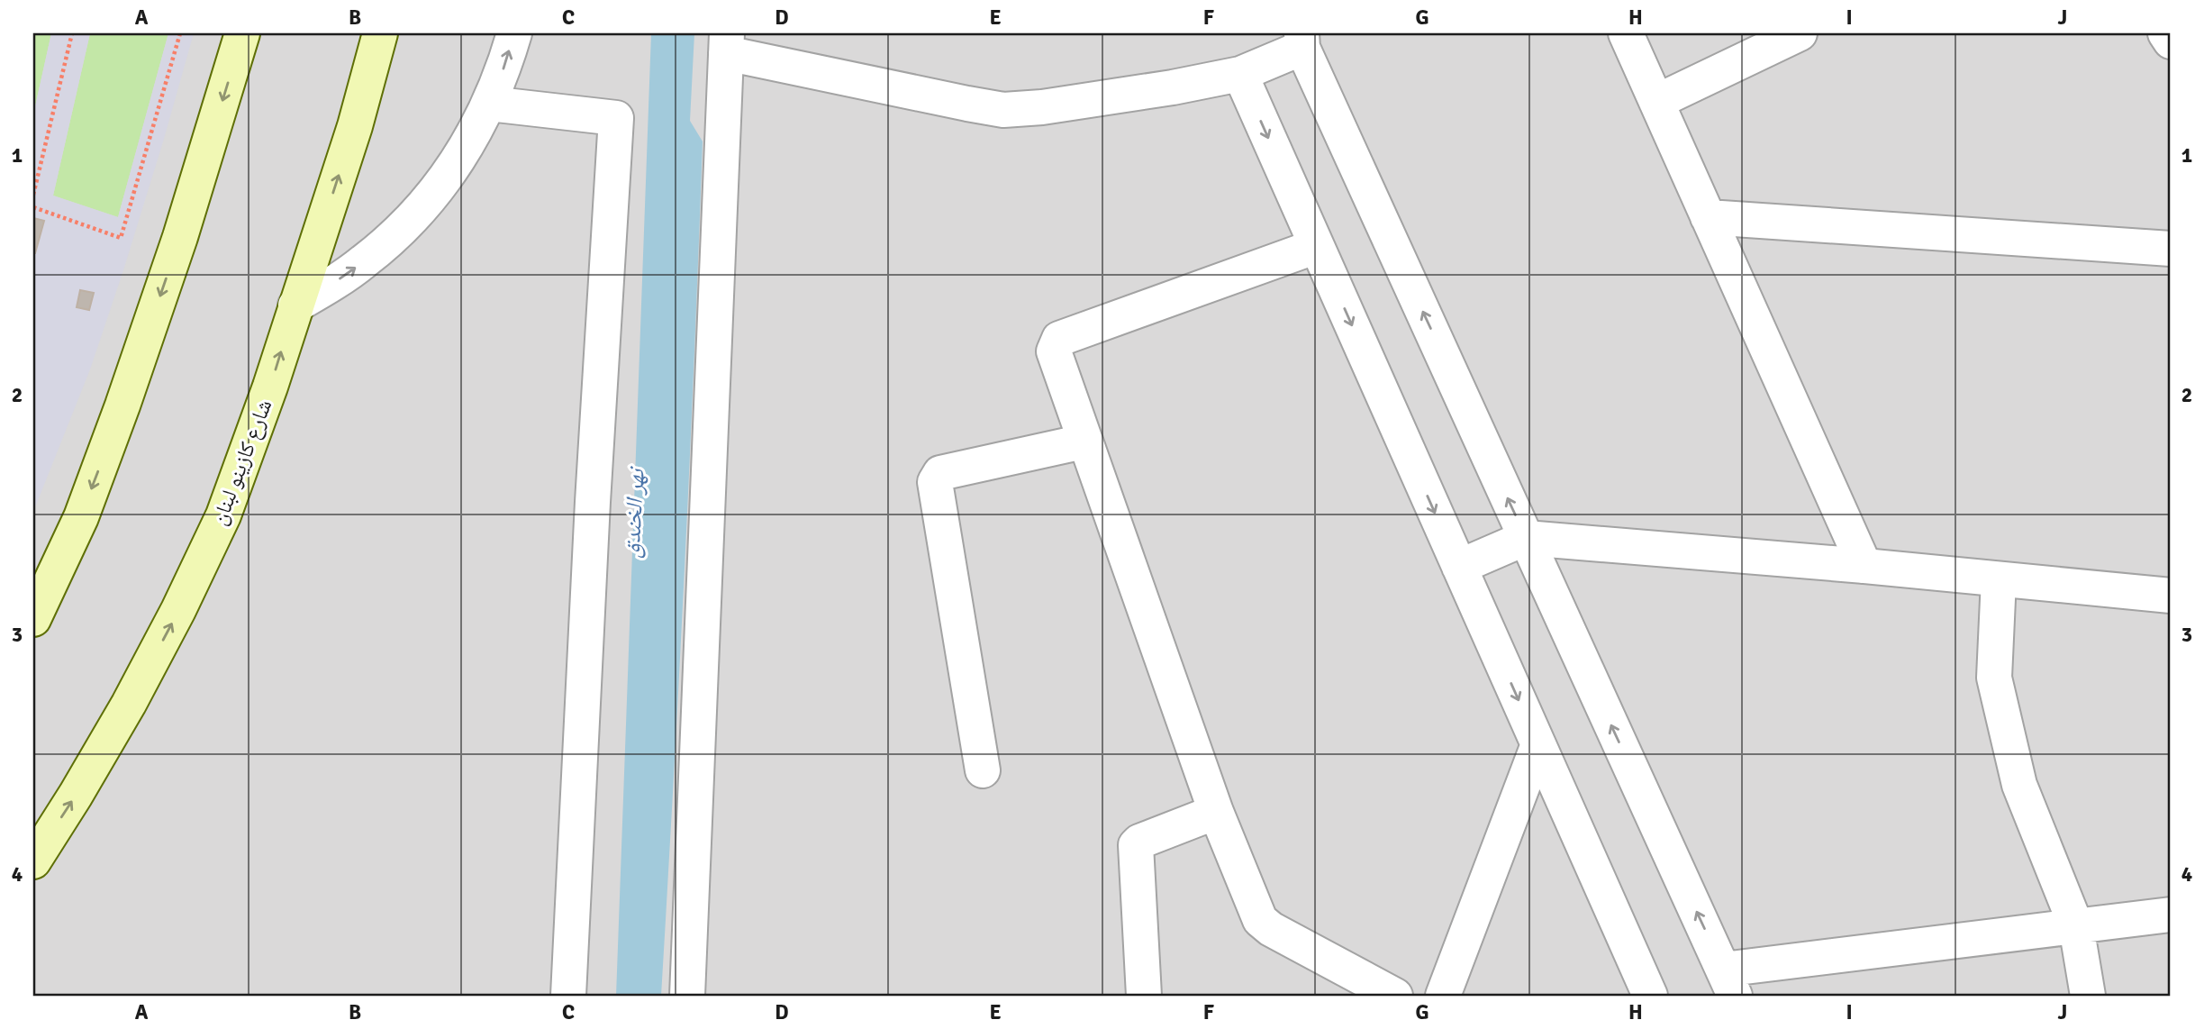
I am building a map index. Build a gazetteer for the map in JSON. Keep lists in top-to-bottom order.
{
  "streets": {
    "main road": ["شارع كازينو لبنان"]
  },
  "water": ["نهر الخندق"],
  "grid": {
    "columns": [
      "A",
      "B",
      "C",
      "D",
      "E",
      "F",
      "G",
      "H",
      "I",
      "J"
    ],
    "rows": [
      "1",
      "2",
      "3",
      "4"
    ]
  }
}
